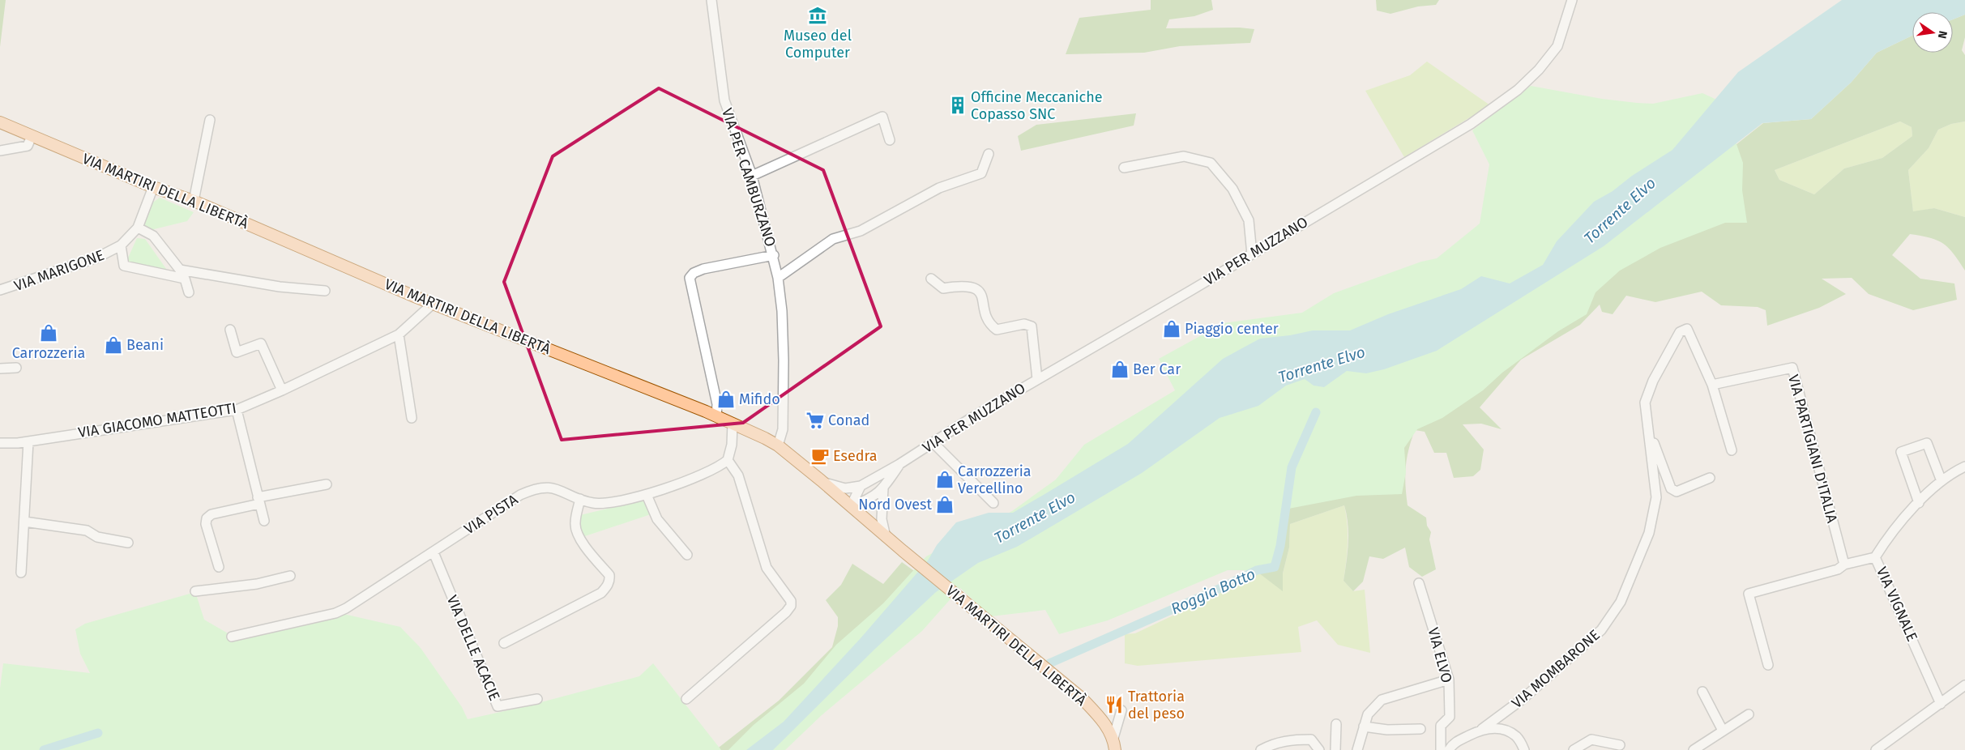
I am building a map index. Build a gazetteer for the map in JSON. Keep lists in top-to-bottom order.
{
  "streets": {
    "main road": ["VIA MARTIRI DELLA LIBERTÀ"],
    "street": [
      "VIA PER CAMBURZANO",
      "VIA PER MUZZANO",
      "VIA MARIGONE",
      "VIA GIACOMO MATTEOTTI",
      "VIA PARTIGIANI D'ITALIA",
      "VIA PISTA",
      "VIA VIGNALE",
      "VIA DELLE ACACIE",
      "VIA ELVO",
      "VIA MOMBARONE"
    ]
  },
  "crossings": [
    ["VIA PER CAMBURZANO", "VIA MARTIRI DELLA LIBERTÀ"],
    ["VIA MARTIRI DELLA LIBERTÀ", "VIA PER MUZZANO"],
    ["VIA MARTIRI DELLA LIBERTÀ", "VIA MARIGONE"],
    ["VIA MARTIRI DELLA LIBERTÀ", "VIA GIACOMO MATTEOTTI"],
    ["VIA PARTIGIANI D'ITALIA", "VIA MOMBARONE"],
    ["VIA PISTA", "VIA DELLE ACACIE"]
  ],
  "water": ["Torrente Elvo", "Roggia Botto"],
  "places": {
    "museum": ["Museo del Computer"],
    "building": ["Officine Meccaniche Copasso SNC"],
    "shop": [
      "Piaggio center",
      "Carrozzeria",
      "Beani",
      "Ber Car",
      "Mifido",
      "Carrozzeria Vercellino",
      "Nord Ovest"
    ],
    "supermarket": ["Conad"],
    "cafe": ["Esedra"],
    "restaurant": ["Trattoria del peso"]
  },
  "north": "right"
}
